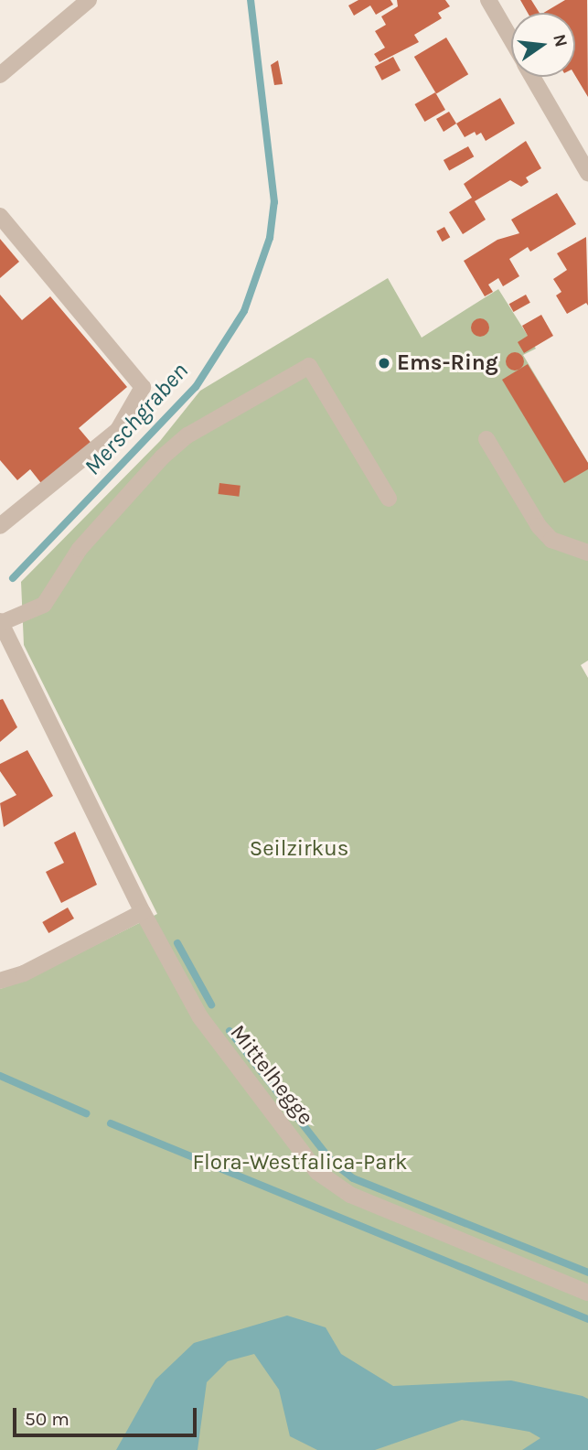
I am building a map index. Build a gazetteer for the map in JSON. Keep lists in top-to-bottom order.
{
  "streets": {
    "street": ["Mittelhegge"]
  },
  "water": ["Merschgraben"],
  "parks": ["Seilzirkus", "Flora-Westfalica-Park"],
  "places": ["Ems-Ring"],
  "scale_bar": "50 m",
  "north": "right"
}
